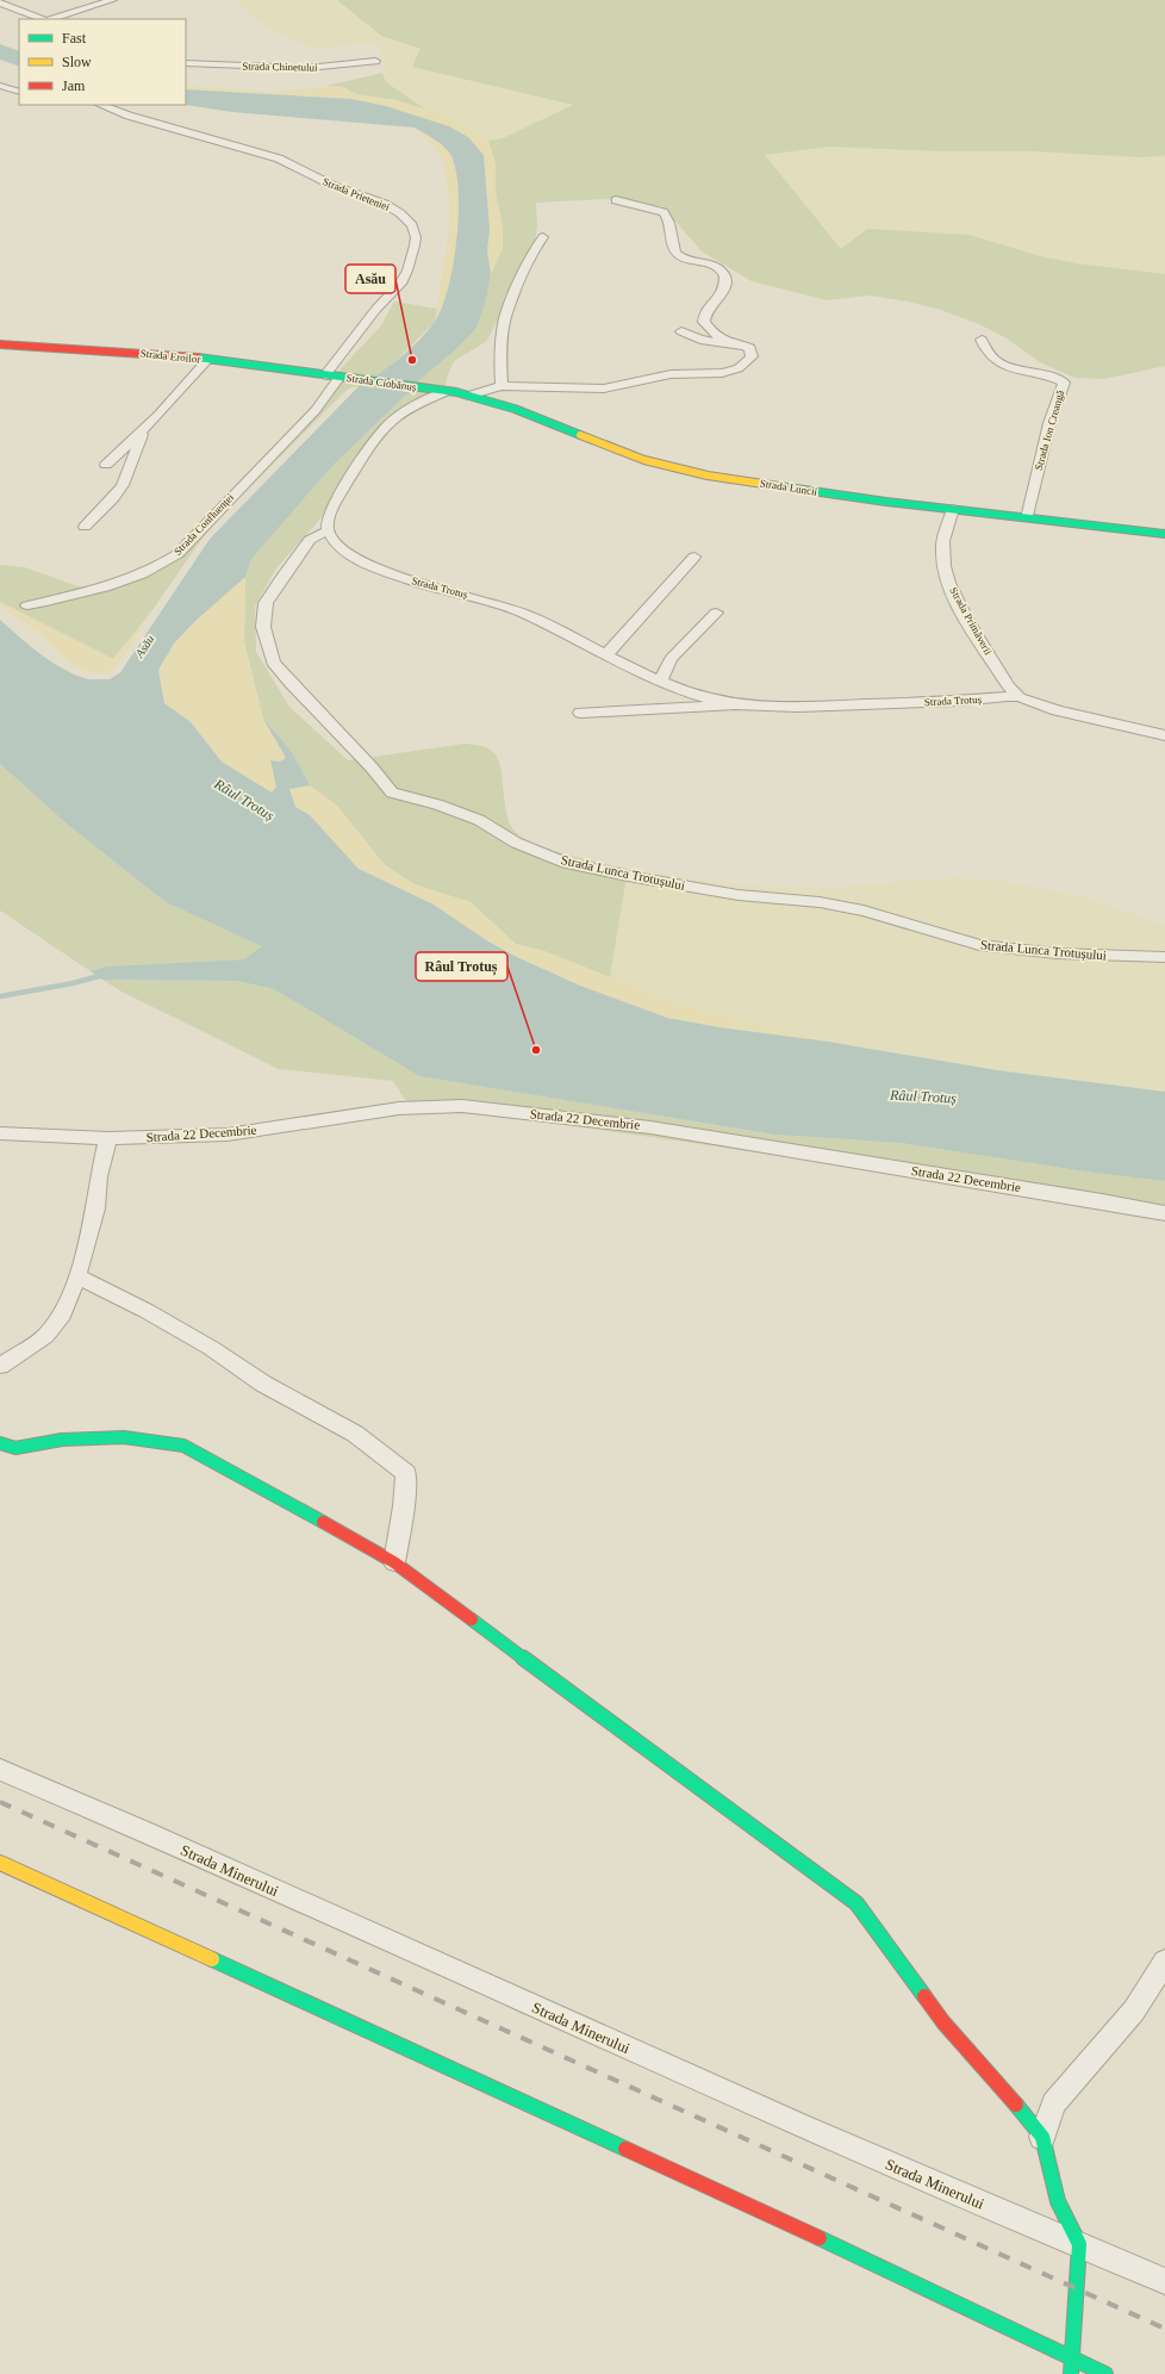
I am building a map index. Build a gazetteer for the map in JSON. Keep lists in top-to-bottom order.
{
  "streets": {
    "main road": ["Strada Eroilor", "Strada Ciobănuș", "Strada Luncii"],
    "street": [
      "Strada Chinetului",
      "Strada Prieteniei",
      "Strada Ion Creangă",
      "Strada Confluenței",
      "Strada Trotuș",
      "Strada Primăverii",
      "Strada Lunca Trotușului",
      "Strada 22 Decembrie",
      "Strada Minerului"
    ]
  },
  "crossings": [
    ["Strada Prieteniei", "Strada Eroilor"],
    ["Strada Eroilor", "Strada Ciobănuș"],
    ["Strada Eroilor", "Strada Confluenței"],
    ["Strada Ciobănuș", "Strada Luncii"],
    ["Strada Ciobănuș", "Strada Confluenței"],
    ["Strada Ion Creangă", "Strada Luncii"],
    ["Strada Luncii", "Strada Primăverii"],
    ["Strada Trotuș", "Strada Primăverii"],
    ["Strada Trotuș", "Strada Lunca Trotușului"]
  ],
  "water": ["Asău", "Râul Trotuș"],
  "places": ["Asău", "Râul Trotuș"],
  "legend": ["Fast", "Slow", "Jam"]
}
